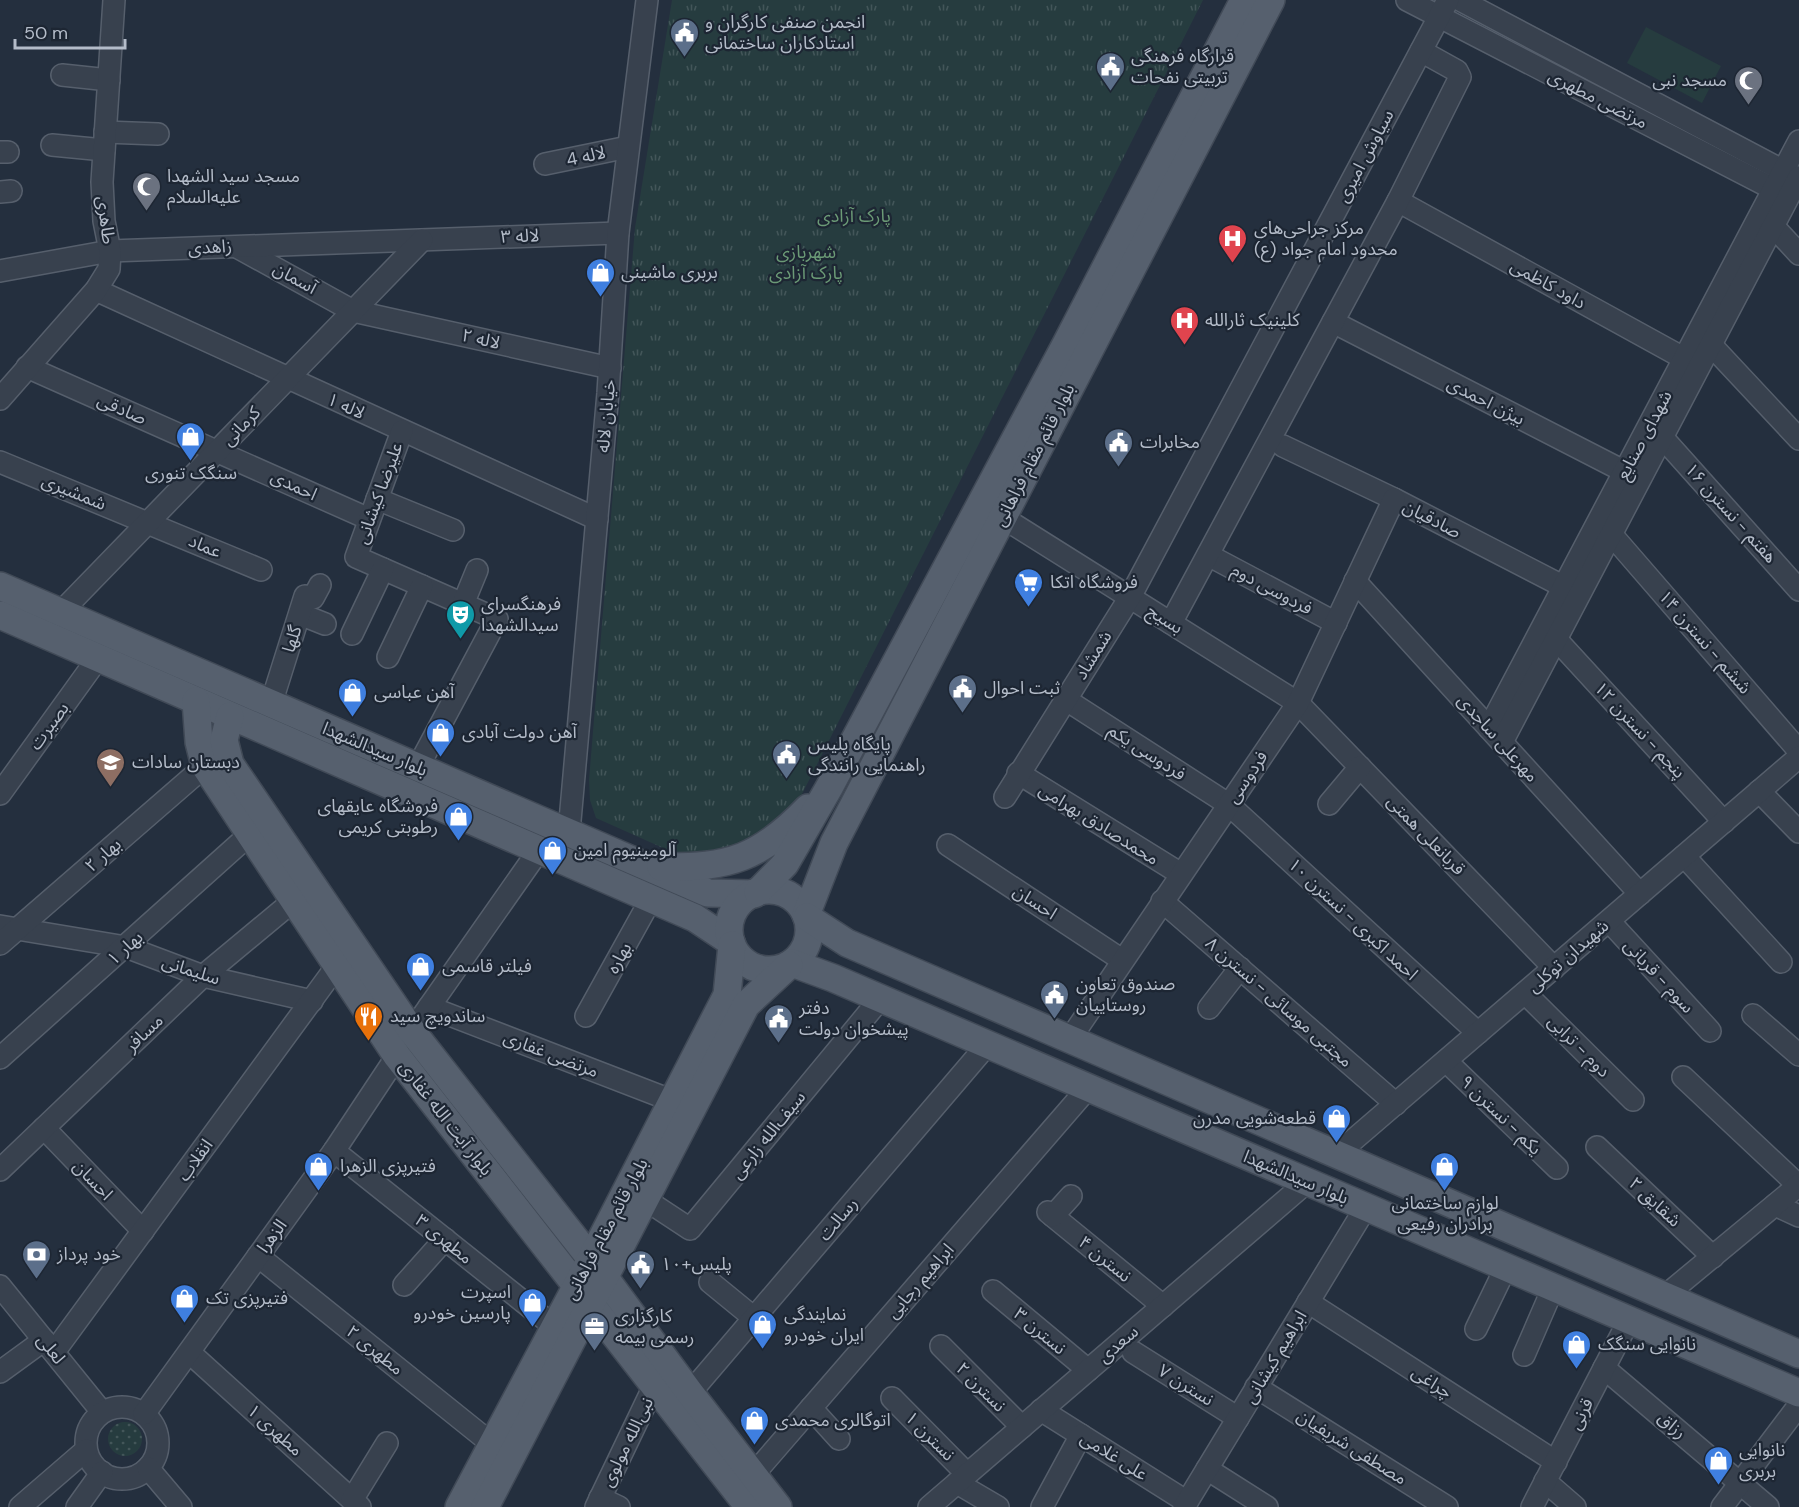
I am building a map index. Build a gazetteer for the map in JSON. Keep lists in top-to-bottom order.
{
  "streets": {
    "main road": ["بلوار قائم مقام فراهانی", "بلوار سیدالشهدا", "بلوار آیت الله غفاری"],
    "street": [
      "مرتضی مطهری",
      "لاله 4",
      "سیاوش امیری",
      "طاهری",
      "لاله ۳",
      "زاهدی",
      "آسمان",
      "داود کاظمی",
      "لاله ۲",
      "بیژن احمدی",
      "لاله ۱",
      "صادقی",
      "خیابان لاله",
      "کرمانی",
      "شهدای صنایع",
      "احمدی",
      "شمشیری",
      "علیرضا کیشانی",
      "هفتم - نسترن ۱۶",
      "صادقیان",
      "عماد",
      "فردوسی دوم",
      "بسیج",
      "گلها",
      "ششم - نسترن ۱۴",
      "شمشاد",
      "بصیرت",
      "پنجم - نسترن ۱۲",
      "مهرعلی ساجدی",
      "فردوسی یکم",
      "فردوسی",
      "محمدصادق بهرامی",
      "قربانعلی همتی",
      "بهار ۲",
      "احسان",
      "احمد اکبری - نسترن ۱۰",
      "بهار ۱",
      "شهیدان توکلی",
      "بهاره",
      "سلیمانی",
      "سوم - قربانی",
      "مجتبی موسائی - نسترن ۸",
      "مسافر",
      "دوم - ترابی",
      "مرتضی غفاری",
      "یکم - نسترن ۹",
      "سیف‌الله زارعی",
      "انقلاب",
      "شقایق ۲",
      "رسالت",
      "الزهرا",
      "مطهری ۳",
      "نسترن ۴",
      "ابراهیم رجایی",
      "نسترن ۳",
      "سعدی",
      "لعلی",
      "مطهری ۲",
      "ابراهیم کیشانی",
      "چراغی",
      "نسترن ۷",
      "نسترن ۲",
      "قرنی",
      "رزاق",
      "مطهری ۱",
      "نسترن ۱",
      "نبی‌الله مولوی",
      "مصطفی شریفیان",
      "علی غلامی"
    ]
  },
  "crossings": [
    ["مرتضی مطهری", "سیاوش امیری"],
    ["مرتضی مطهری", "شهدای صنایع"],
    ["لاله 4", "خیابان لاله"],
    ["سیاوش امیری", "بسیج"],
    ["سیاوش امیری", "شمشاد"],
    ["طاهری", "زاهدی"],
    ["طاهری", "لاله ۱"],
    ["طاهری", "صادقی"],
    ["لاله ۳", "زاهدی"],
    ["لاله ۳", "خیابان لاله"],
    ["لاله ۳", "کرمانی"],
    ["زاهدی", "آسمان"],
    ["زاهدی", "کرمانی"],
    ["آسمان", "لاله ۲"],
    ["آسمان", "کرمانی"],
    ["داود کاظمی", "شهدای صنایع"],
    ["لاله ۲", "خیابان لاله"],
    ["لاله ۲", "کرمانی"],
    ["بیژن احمدی", "شهدای صنایع"],
    ["لاله ۱", "خیابان لاله"],
    ["لاله ۱", "کرمانی"],
    ["لاله ۱", "علیرضا کیشانی"],
    ["صادقی", "کرمانی"],
    ["صادقی", "احمدی"],
    ["خیابان لاله", "بلوار سیدالشهدا"],
    ["کرمانی", "احمدی"],
    ["کرمانی", "شمشیری"],
    ["کرمانی", "عماد"],
    ["کرمانی", "بلوار سیدالشهدا"],
    ["شهدای صنایع", "هفتم - نسترن ۱۶"],
    ["شهدای صنایع", "صادقیان"],
    ["شهدای صنایع", "ششم - نسترن ۱۴"],
    ["شهدای صنایع", "پنجم - نسترن ۱۲"],
    ["شهدای صنایع", "مهرعلی ساجدی"],
    ["بلوار قائم مقام فراهانی", "بسیج"],
    ["بلوار قائم مقام فراهانی", "بلوار سیدالشهدا"],
    ["بلوار قائم مقام فراهانی", "مرتضی غفاری"],
    ["بلوار قائم مقام فراهانی", "بلوار آیت الله غفاری"],
    ["بلوار قائم مقام فراهانی", "سیف‌الله زارعی"],
    ["بلوار قائم مقام فراهانی", "مطهری ۳"],
    ["بلوار قائم مقام فراهانی", "مطهری ۲"],
    ["احمدی", "علیرضا کیشانی"],
    ["شمشیری", "عماد"],
    ["علیرضا کیشانی", "بلوار سیدالشهدا"],
    ["صادقیان", "فردوسی"],
    ["فردوسی دوم", "فردوسی"],
    ["بسیج", "شمشاد"],
    ["بسیج", "فردوسی"],
    ["بسیج", "قربانعلی همتی"],
    ["گلها", "بلوار سیدالشهدا"],
    ["شمشاد", "فردوسی یکم"],
    ["شمشاد", "محمدصادق بهرامی"],
    ["بصیرت", "بلوار سیدالشهدا"],
    ["پنجم - نسترن ۱۲", "شهیدان توکلی"],
    ["مهرعلی ساجدی", "فردوسی"],
    ["مهرعلی ساجدی", "شهیدان توکلی"],
    ["بلوار سیدالشهدا", "فردوسی"],
    ["بلوار سیدالشهدا", "شهیدان توکلی"],
    ["بلوار سیدالشهدا", "بهاره"],
    ["بلوار سیدالشهدا", "بلوار آیت الله غفاری"],
    ["بلوار سیدالشهدا", "سیف‌الله زارعی"],
    ["بلوار سیدالشهدا", "رسالت"],
    ["بلوار سیدالشهدا", "ابراهیم رجایی"],
    ["بلوار سیدالشهدا", "سعدی"],
    ["بلوار سیدالشهدا", "ابراهیم کیشانی"],
    ["بلوار سیدالشهدا", "قرنی"],
    ["فردوسی یکم", "فردوسی"],
    ["فردوسی یکم", "احمد اکبری - نسترن ۱۰"],
    ["فردوسی", "محمدصادق بهرامی"],
    ["فردوسی", "قربانعلی همتی"],
    ["فردوسی", "احسان"],
    ["فردوسی", "احمد اکبری - نسترن ۱۰"],
    ["فردوسی", "مجتبی موسائی - نسترن ۸"],
    ["قربانعلی همتی", "شهیدان توکلی"],
    ["بهار ۲", "سلیمانی"],
    ["بهار ۲", "بلوار آیت الله غفاری"],
    ["احسان", "مسافر"],
    ["احسان", "انقلاب"],
    ["احمد اکبری - نسترن ۱۰", "شهیدان توکلی"],
    ["بهار ۱", "سلیمانی"],
    ["بهار ۱", "بلوار آیت الله غفاری"],
    ["شهیدان توکلی", "سوم - قربانی"],
    ["شهیدان توکلی", "مجتبی موسائی - نسترن ۸"],
    ["شهیدان توکلی", "دوم - ترابی"],
    ["شهیدان توکلی", "یکم - نسترن ۹"],
    ["سلیمانی", "مسافر"],
    ["سلیمانی", "انقلاب"],
    ["مسافر", "بلوار آیت الله غفاری"],
    ["بلوار آیت الله غفاری", "انقلاب"],
    ["بلوار آیت الله غفاری", "رسالت"],
    ["بلوار آیت الله غفاری", "الزهرا"],
    ["بلوار آیت الله غفاری", "ابراهیم رجایی"],
    ["بلوار آیت الله غفاری", "نبی‌الله مولوی"],
    ["انقلاب", "لعلی"],
    ["الزهرا", "مطهری ۳"],
    ["الزهرا", "لعلی"],
    ["الزهرا", "مطهری ۲"],
    ["الزهرا", "مطهری ۱"],
    ["نسترن ۴", "سعدی"],
    ["نسترن ۳", "سعدی"],
    ["سعدی", "نسترن ۲"],
    ["سعدی", "نسترن ۱"],
    ["سعدی", "علی غلامی"],
    ["ابراهیم کیشانی", "چراغی"],
    ["ابراهیم کیشانی", "نسترن ۷"],
    ["ابراهیم کیشانی", "مصطفی شریفیان"],
    ["ابراهیم کیشانی", "علی غلامی"],
    ["چراغی", "قرنی"],
    ["قرنی", "رزاق"]
  ],
  "parks": ["پارک آزادی", "شهربازی پارک آزادی"],
  "places": {
    "public building": [
      "انجمن صنفی کارگران و استادکاران ساختمانی",
      "قرارگاه فرهنگی تربیتی نفحات",
      "مخابرات",
      "ثبت احوال",
      "پایگاه پلیس راهنمایی رانندگی",
      "صندوق تعاون روستاییان",
      "دفتر پیشخوان دولت",
      "پلیس+۱۰"
    ],
    "mosque": ["مسجد نبی", "مسجد سید الشهدا علیه‌السلام"],
    "hospital": ["مرکز جراحی‌های محدود امام جواد (ع)", "کلینیک ثارالله"],
    "shop": [
      "بربری ماشینی",
      "سنگک تنوری",
      "آهن عباسی",
      "آهن دولت آبادی",
      "فروشگاه عایقهای رطوبتی کریمی",
      "آلومینیوم امین",
      "فیلتر قاسمی",
      "قطعه‌شویی مدرن",
      "فتیرپزی الزهرا",
      "لوازم ساختمانی برادران رفیعی",
      "فتیرپزی تک",
      "اسپرت پارسین خودرو",
      "نمایندگی ایران خودرو",
      "نانوایی سنگک",
      "اتوگالری محمدی",
      "نانوایی بربری"
    ],
    "supermarket": ["فروشگاه اتکا"],
    "theatre": ["فرهنگسرای سیدالشهدا"],
    "school or university": ["دبستان سادات"],
    "restaurant": ["ساندویچ سید"],
    "bank": ["خود پرداز"],
    "office": ["کارگزاری رسمی بیمه"]
  },
  "scale_bar": "50 m"
}
